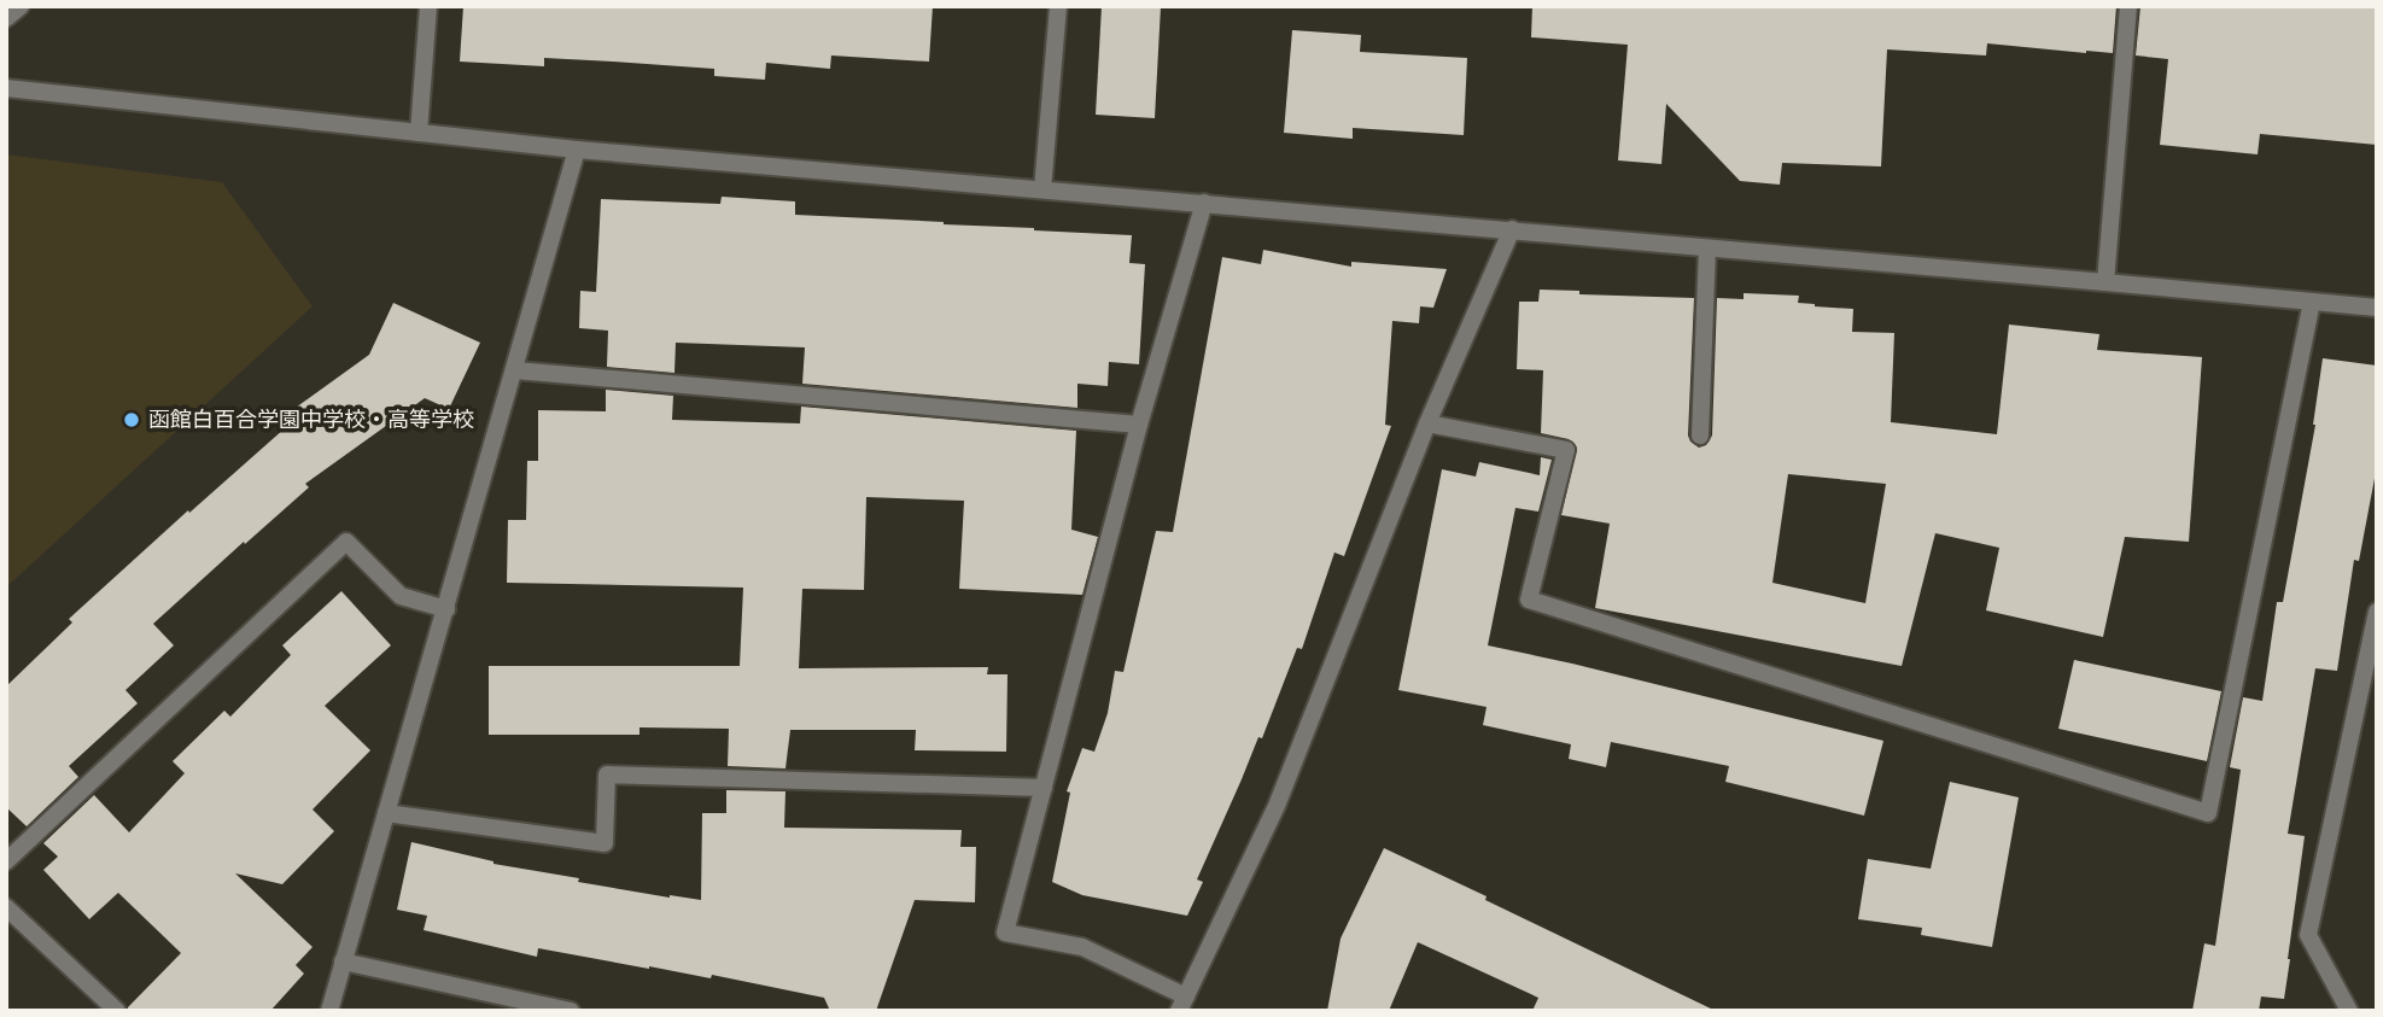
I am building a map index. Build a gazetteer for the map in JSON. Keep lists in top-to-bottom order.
{
  "places": ["函館白百合学園中学校・高等学校"]
}
